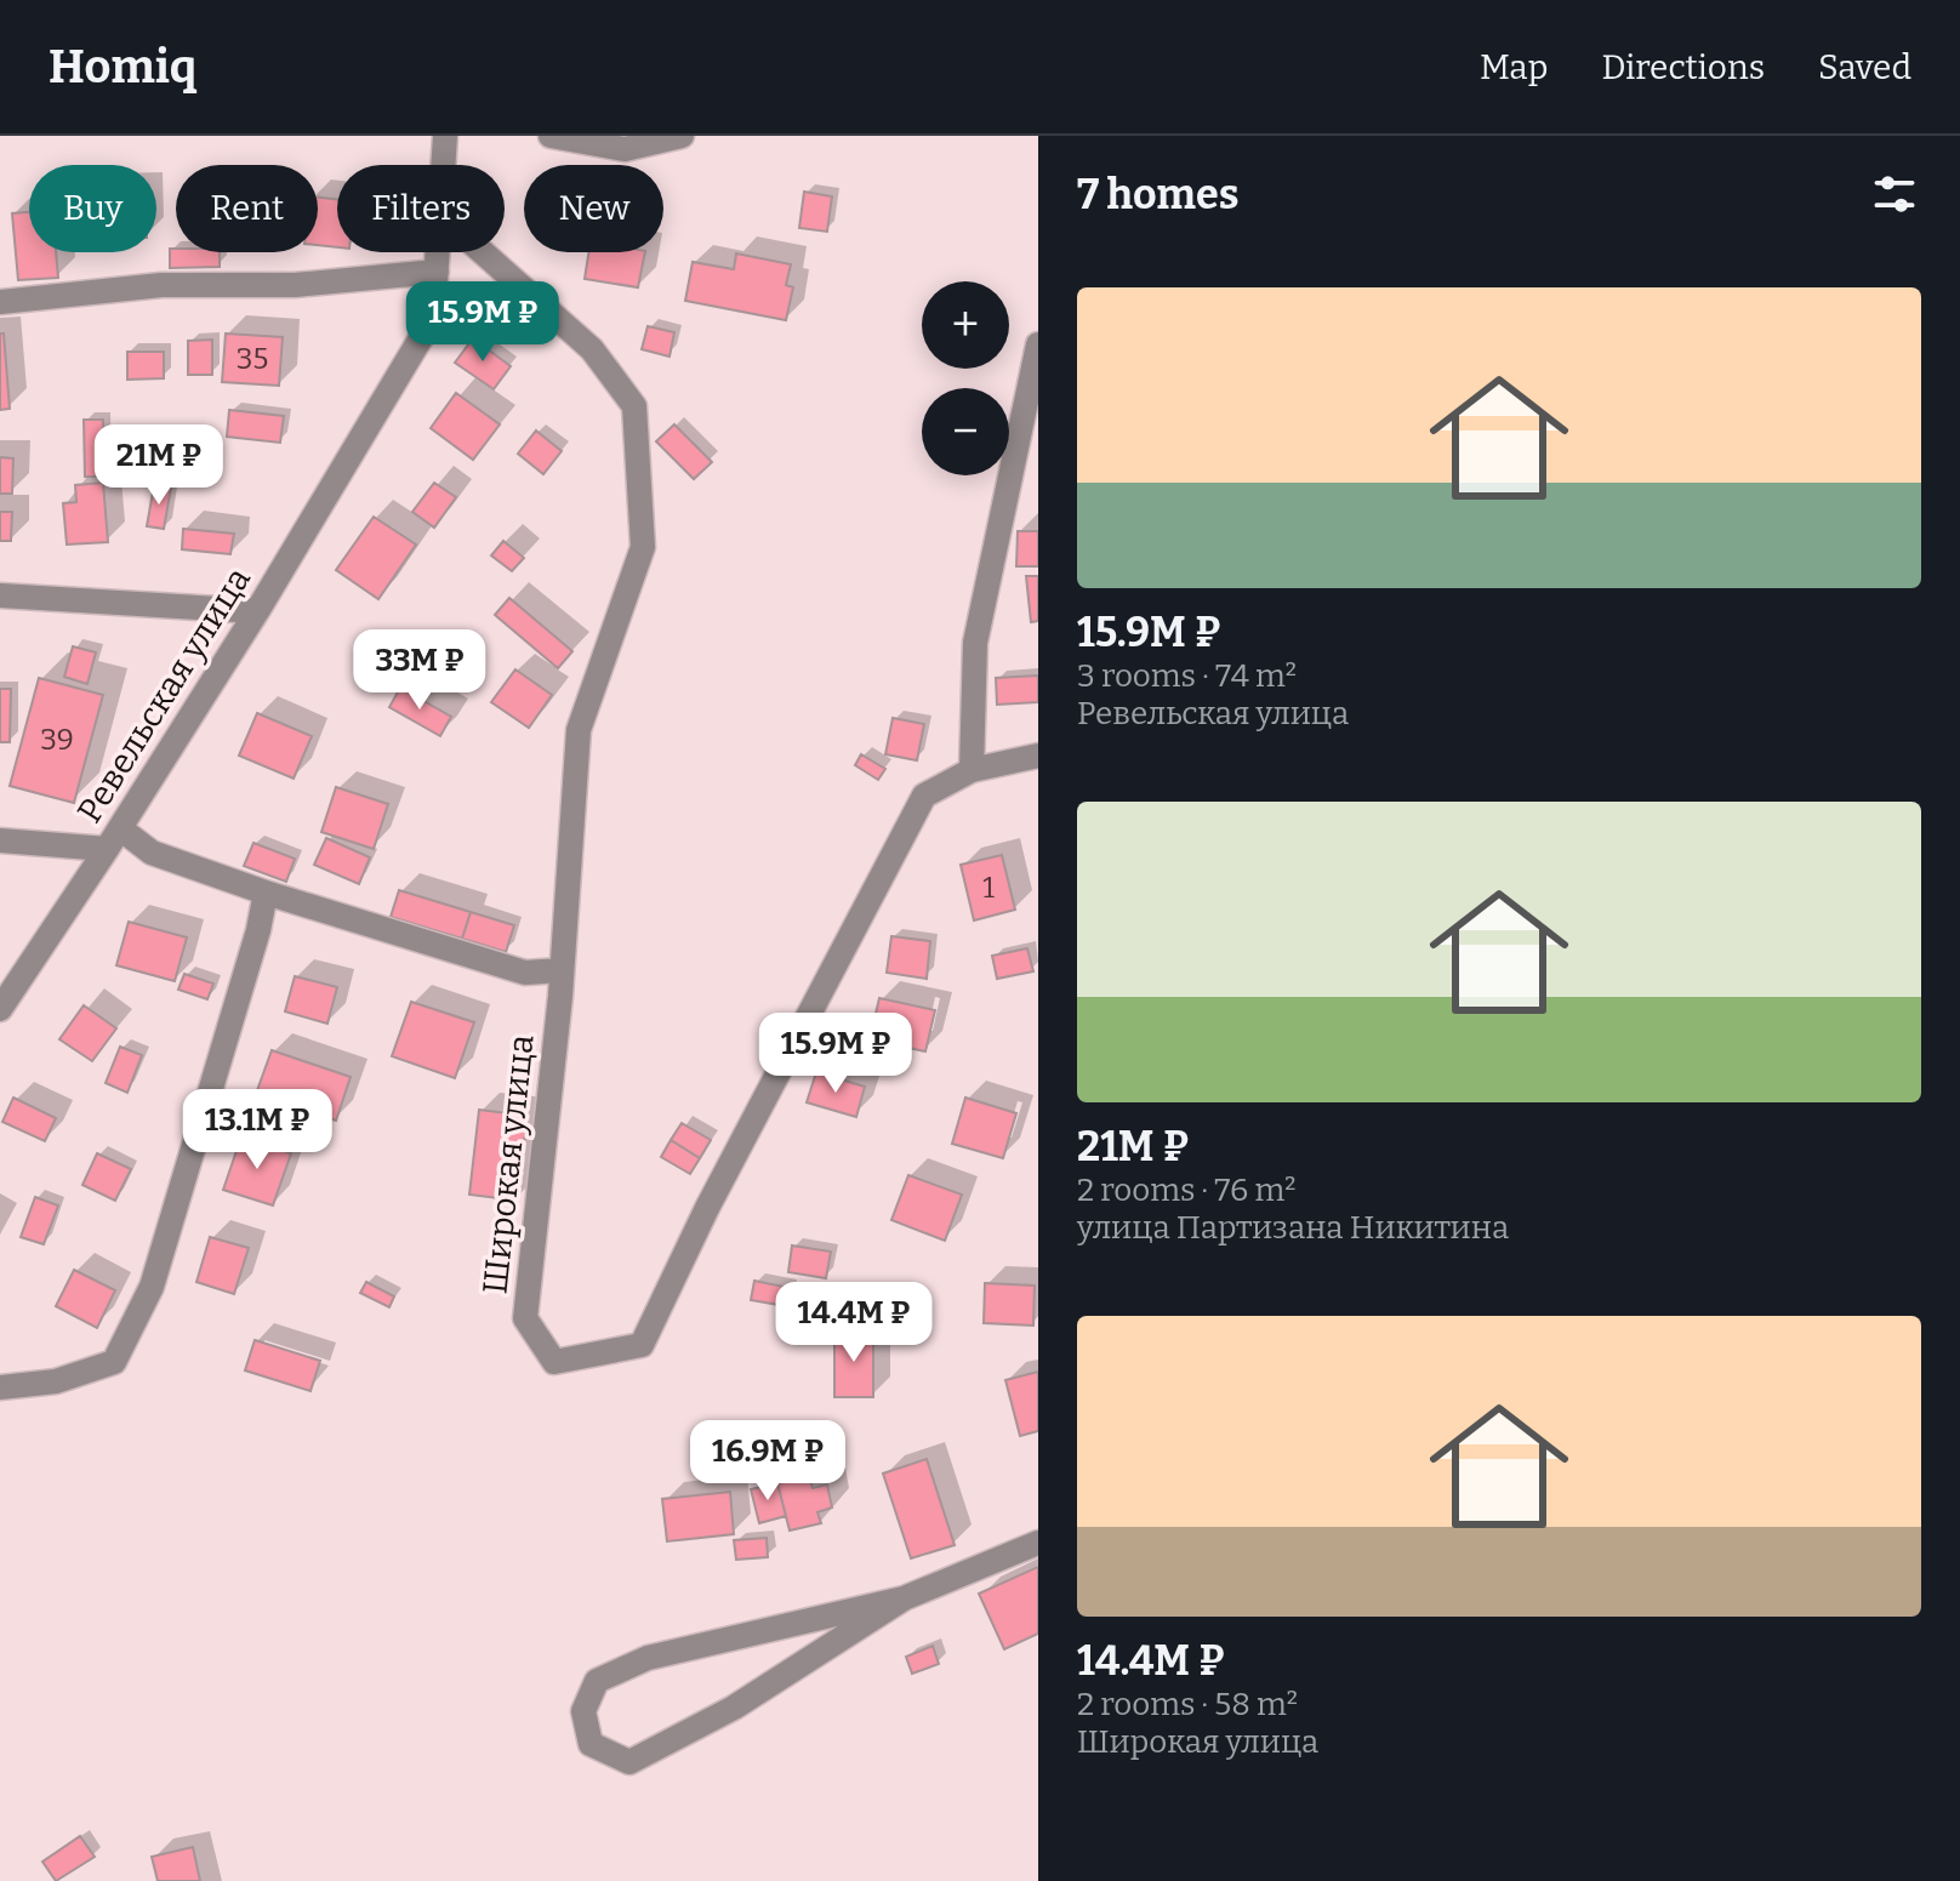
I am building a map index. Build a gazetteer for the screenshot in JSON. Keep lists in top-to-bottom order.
{
  "streets": {
    "street": ["Ревельская улица", "Широкая улица"]
  },
  "house_numbers": ["35", "39", "1"],
  "page": {
    "header": "Homiq",
    "nav": ["Map", "Directions", "Saved"],
    "heading": "7 homes",
    "chip": [
      "Buy",
      "Rent",
      "Filters",
      "New"
    ],
    "list": [
      {
        "name": "15.9M ₽",
        "note": "3 rooms · 74 m² · Ревельская улица"
      },
      {
        "name": "21M ₽",
        "note": "2 rooms · 76 m² · улица Партизана Никитина"
      },
      {
        "name": "14.4M ₽",
        "note": "2 rooms · 58 m² · Широкая улица"
      }
    ],
    "map_buttons": ["+", "−"],
    "price": [
      "15.9M ₽",
      "21M ₽",
      "33M ₽",
      "15.9M ₽",
      "13.1M ₽",
      "14.4M ₽",
      "16.9M ₽"
    ]
  }
}
